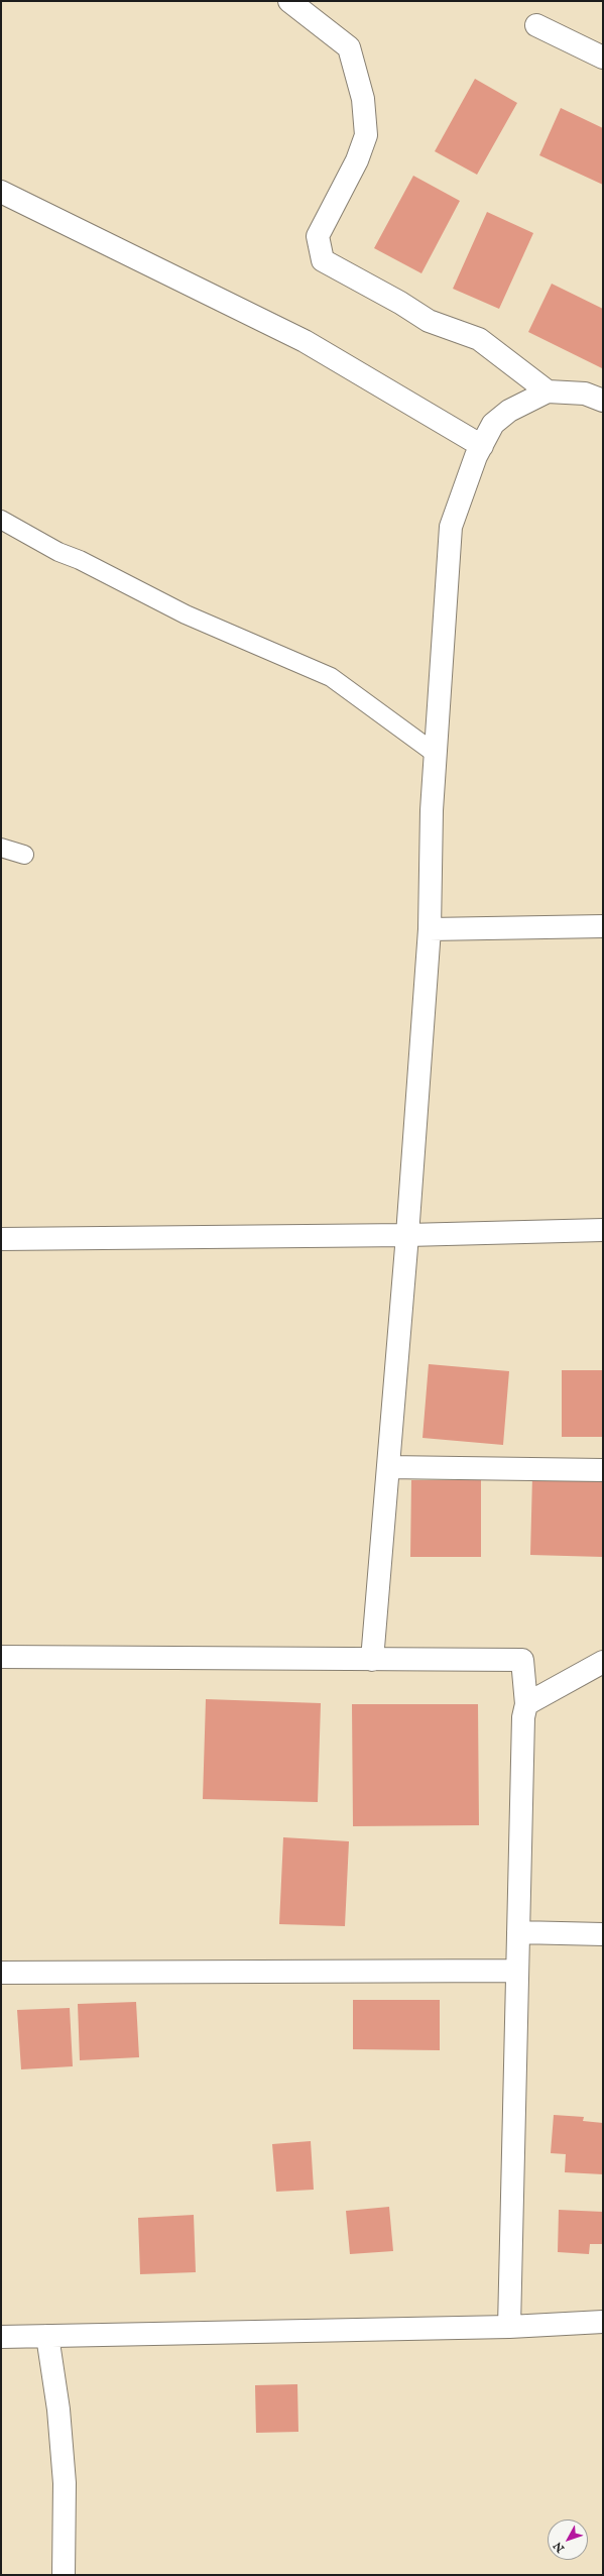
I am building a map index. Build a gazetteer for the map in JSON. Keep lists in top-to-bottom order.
{
  "north": "bottom left"
}
